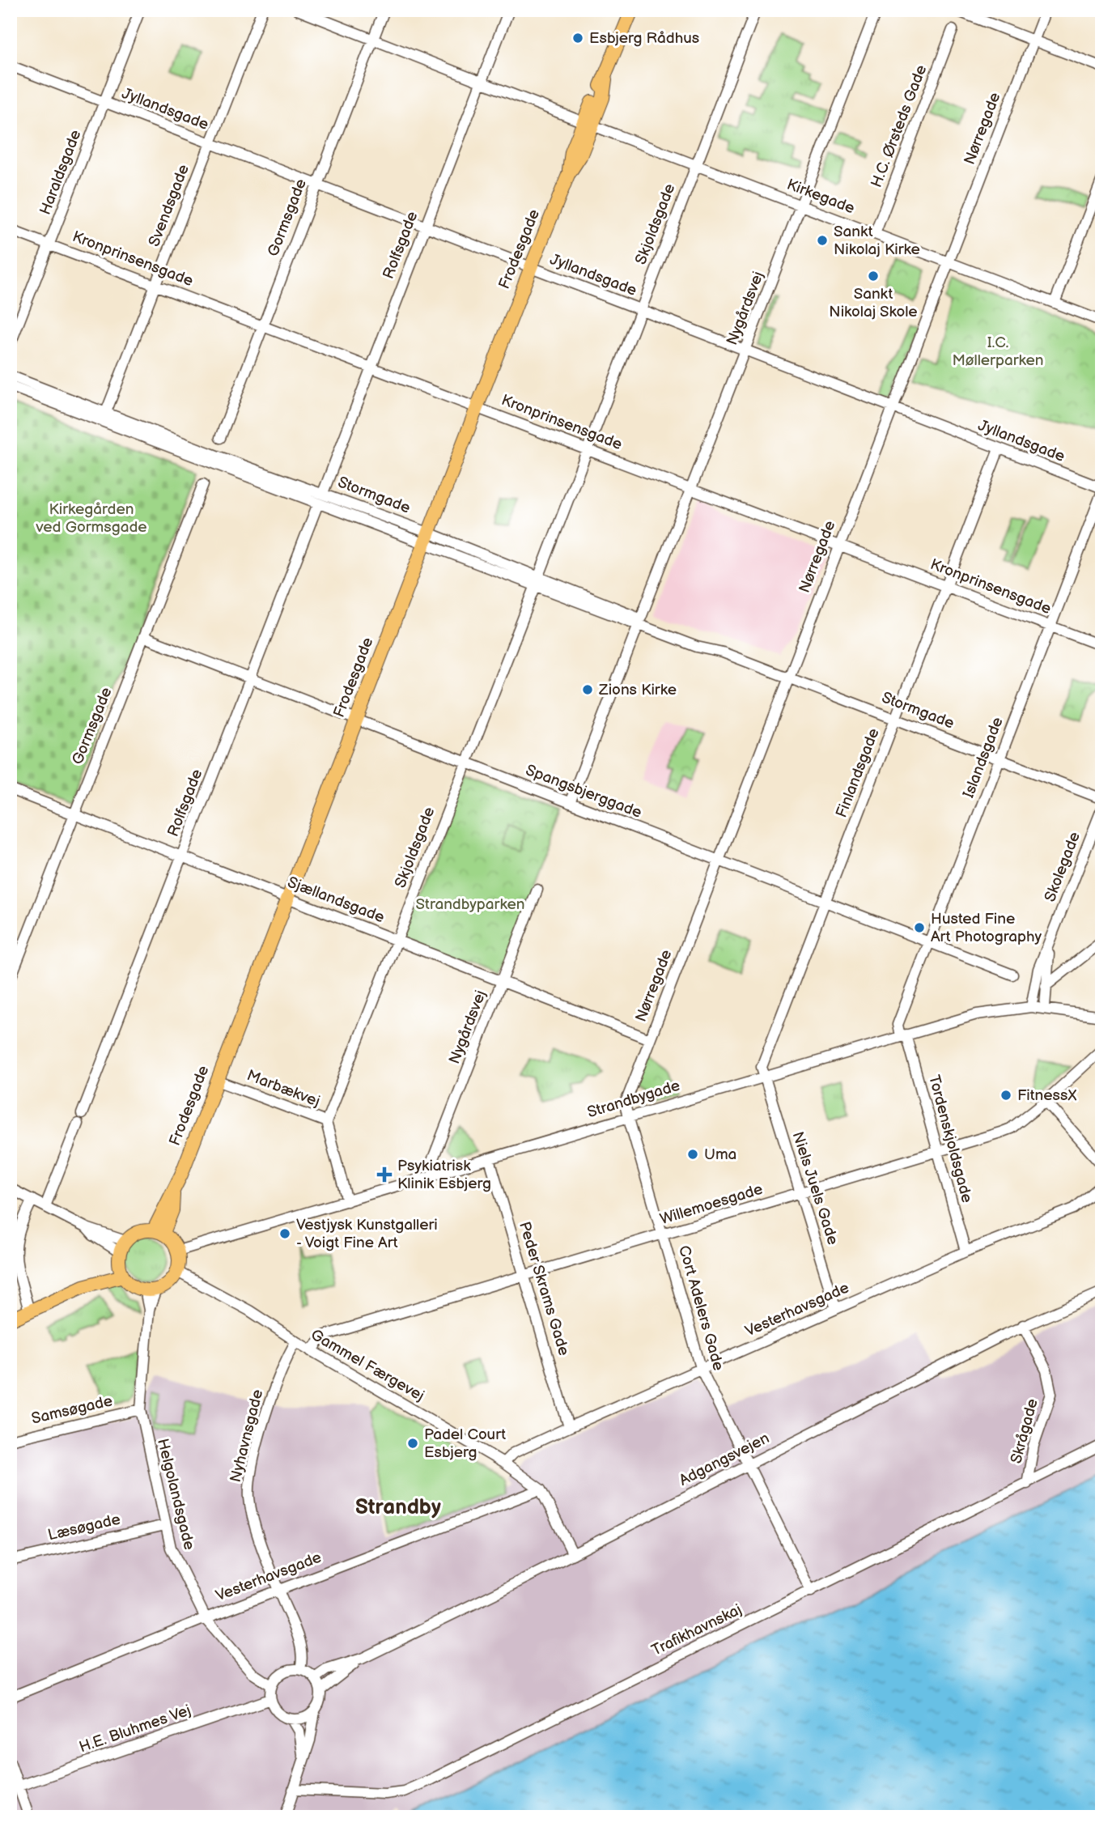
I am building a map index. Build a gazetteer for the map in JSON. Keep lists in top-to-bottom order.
{
  "streets": {
    "main road": ["Frodesgade"],
    "street": [
      "Jyllandsgade",
      "H.C. Ørsteds Gade",
      "Nørregade",
      "Haraldsgade",
      "Kirkegade",
      "Svendsgade",
      "Gormsgade",
      "Skjoldsgade",
      "Rolfsgade",
      "Kronprinsensgade",
      "Nygårdsvej",
      "Stormgade",
      "Islandsgade",
      "Finlandsgade",
      "Spangsbjerggade",
      "Skolegade",
      "Sjællandsgade",
      "Marbækvej",
      "Strandbygade",
      "Tordenskjoldsgade",
      "Niels Juels Gade",
      "Willemoesgade",
      "Peder Skrams Gade",
      "Cort Adelers Gade",
      "Vesterhavsgade",
      "Gammel Færgevej",
      "Samsøgade",
      "Skrågade",
      "Nyhavnsgade",
      "Adgangsvejen",
      "Helgolandsgade",
      "Læsøgade",
      "Trafikhavnskaj",
      "H.E. Bluhmes Vej"
    ]
  },
  "crossings": [
    ["Jyllandsgade", "Nørregade"],
    ["Jyllandsgade", "Haraldsgade"],
    ["Jyllandsgade", "Svendsgade"],
    ["Jyllandsgade", "Gormsgade"],
    ["Jyllandsgade", "Skjoldsgade"],
    ["Jyllandsgade", "Rolfsgade"],
    ["Jyllandsgade", "Frodesgade"],
    ["Jyllandsgade", "Nygårdsvej"],
    ["Jyllandsgade", "Islandsgade"],
    ["Jyllandsgade", "Finlandsgade"],
    ["H.C. Ørsteds Gade", "Kirkegade"],
    ["Nørregade", "Kirkegade"],
    ["Nørregade", "Kronprinsensgade"],
    ["Nørregade", "Stormgade"],
    ["Nørregade", "Spangsbjerggade"],
    ["Nørregade", "Sjællandsgade"],
    ["Nørregade", "Strandbygade"],
    ["Nørregade", "Cort Adelers Gade"],
    ["Haraldsgade", "Kronprinsensgade"],
    ["Kirkegade", "Gormsgade"],
    ["Kirkegade", "Skjoldsgade"],
    ["Kirkegade", "Rolfsgade"],
    ["Kirkegade", "Frodesgade"],
    ["Kirkegade", "Nygårdsvej"],
    ["Svendsgade", "Kronprinsensgade"],
    ["Svendsgade", "Stormgade"],
    ["Gormsgade", "Kronprinsensgade"],
    ["Gormsgade", "Spangsbjerggade"],
    ["Gormsgade", "Sjællandsgade"],
    ["Skjoldsgade", "Kronprinsensgade"],
    ["Skjoldsgade", "Stormgade"],
    ["Skjoldsgade", "Spangsbjerggade"],
    ["Skjoldsgade", "Sjællandsgade"],
    ["Skjoldsgade", "Marbækvej"],
    ["Rolfsgade", "Kronprinsensgade"],
    ["Rolfsgade", "Stormgade"],
    ["Rolfsgade", "Spangsbjerggade"],
    ["Rolfsgade", "Sjællandsgade"],
    ["Frodesgade", "Kronprinsensgade"],
    ["Frodesgade", "Stormgade"],
    ["Frodesgade", "Spangsbjerggade"],
    ["Frodesgade", "Sjællandsgade"],
    ["Frodesgade", "Marbækvej"],
    ["Frodesgade", "Strandbygade"],
    ["Frodesgade", "Gammel Færgevej"],
    ["Frodesgade", "Helgolandsgade"],
    ["Kronprinsensgade", "Nygårdsvej"],
    ["Kronprinsensgade", "Islandsgade"],
    ["Kronprinsensgade", "Finlandsgade"],
    ["Nygårdsvej", "Stormgade"],
    ["Nygårdsvej", "Spangsbjerggade"],
    ["Nygårdsvej", "Sjællandsgade"],
    ["Nygårdsvej", "Strandbygade"],
    ["Stormgade", "Islandsgade"],
    ["Stormgade", "Finlandsgade"],
    ["Islandsgade", "Spangsbjerggade"],
    ["Islandsgade", "Strandbygade"],
    ["Islandsgade", "Tordenskjoldsgade"],
    ["Finlandsgade", "Spangsbjerggade"],
    ["Finlandsgade", "Strandbygade"],
    ["Finlandsgade", "Niels Juels Gade"],
    ["Skolegade", "Strandbygade"],
    ["Marbækvej", "Strandbygade"],
    ["Strandbygade", "Tordenskjoldsgade"],
    ["Strandbygade", "Niels Juels Gade"],
    ["Strandbygade", "Peder Skrams Gade"],
    ["Strandbygade", "Cort Adelers Gade"],
    ["Strandbygade", "Gammel Færgevej"],
    ["Strandbygade", "Helgolandsgade"],
    ["Tordenskjoldsgade", "Willemoesgade"],
    ["Tordenskjoldsgade", "Vesterhavsgade"],
    ["Niels Juels Gade", "Willemoesgade"],
    ["Niels Juels Gade", "Vesterhavsgade"],
    ["Willemoesgade", "Peder Skrams Gade"],
    ["Willemoesgade", "Cort Adelers Gade"],
    ["Willemoesgade", "Gammel Færgevej"],
    ["Peder Skrams Gade", "Vesterhavsgade"],
    ["Cort Adelers Gade", "Vesterhavsgade"],
    ["Cort Adelers Gade", "Adgangsvejen"],
    ["Cort Adelers Gade", "Trafikhavnskaj"],
    ["Vesterhavsgade", "Gammel Færgevej"],
    ["Vesterhavsgade", "Nyhavnsgade"],
    ["Vesterhavsgade", "Helgolandsgade"],
    ["Gammel Færgevej", "Nyhavnsgade"],
    ["Gammel Færgevej", "Helgolandsgade"],
    ["Samsøgade", "Helgolandsgade"],
    ["Skrågade", "Adgangsvejen"],
    ["Skrågade", "Trafikhavnskaj"],
    ["Nyhavnsgade", "Adgangsvejen"],
    ["Nyhavnsgade", "Helgolandsgade"],
    ["Nyhavnsgade", "H.E. Bluhmes Vej"],
    ["Adgangsvejen", "Helgolandsgade"],
    ["Adgangsvejen", "H.E. Bluhmes Vej"],
    ["Helgolandsgade", "Læsøgade"],
    ["Helgolandsgade", "H.E. Bluhmes Vej"]
  ],
  "districts": ["Strandby"],
  "parks": ["I.C. Møllerparken", "Kirkegården ved Gormsgade", "Strandbyparken"],
  "places": {
    "other": [
      "Esbjerg Rådhus",
      "Sankt Nikolaj Kirke",
      "Sankt Nikolaj Skole",
      "Zions Kirke",
      "Husted Fine Art Photography",
      "FitnessX",
      "Uma",
      "Vestjysk Kunstgalleri - Voigt Fine Art",
      "Padel Court Esbjerg"
    ],
    "health": ["Psykiatrisk Klinik Esbjerg"]
  }
}
